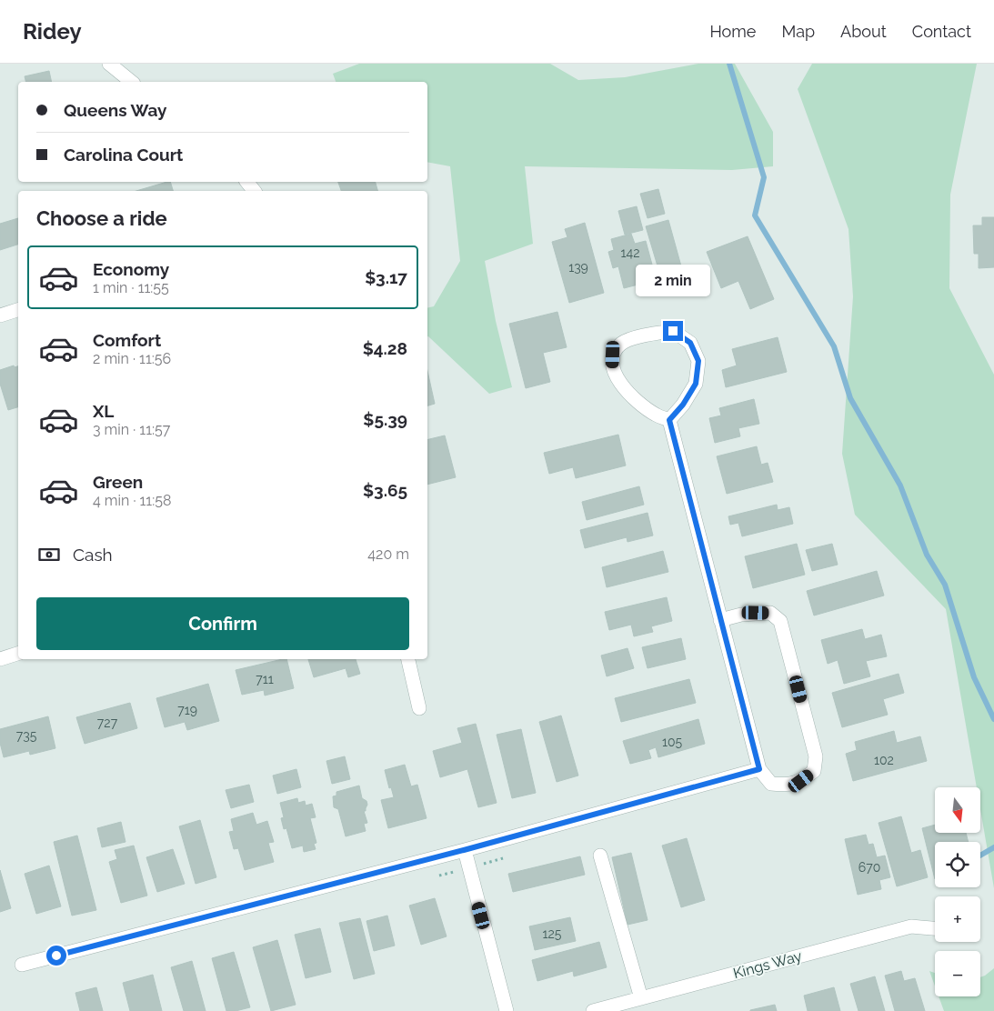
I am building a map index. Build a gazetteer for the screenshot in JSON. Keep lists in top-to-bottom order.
{
  "streets": {
    "street": ["Kings Way"]
  },
  "house_numbers": [
    "142",
    "139",
    "711",
    "719",
    "727",
    "735",
    "105",
    "102",
    "670",
    "125"
  ],
  "north": "bottom",
  "page": {
    "header": "Ridey",
    "nav": [
      "Home",
      "Map",
      "About",
      "Contact"
    ],
    "banner": ["Queens Way", "Carolina Court"],
    "heading": "Choose a ride",
    "list": [
      {
        "name": "Economy",
        "note": "1 min · 11:55",
        "value": "$3.17"
      },
      {
        "name": "Comfort",
        "note": "2 min · 11:56",
        "value": "$4.28"
      },
      {
        "name": "XL",
        "note": "3 min · 11:57",
        "value": "$5.39"
      },
      {
        "name": "Green",
        "note": "4 min · 11:58",
        "value": "$3.65"
      }
    ],
    "bubble": "2 min",
    "pay": ["Cash", "420 m"],
    "buttons": "Confirm",
    "map_buttons": ["+", "−"]
  }
}
